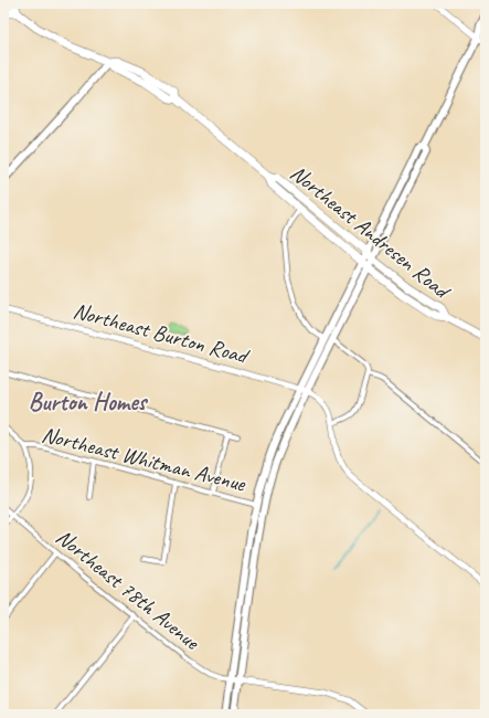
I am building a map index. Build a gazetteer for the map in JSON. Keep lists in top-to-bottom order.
{
  "streets": {
    "main road": ["Northeast Andresen Road"],
    "street": ["Northeast Burton Road", "Northeast Whitman Avenue", "Northeast 78th Avenue"]
  },
  "districts": ["Burton Homes"]
}
